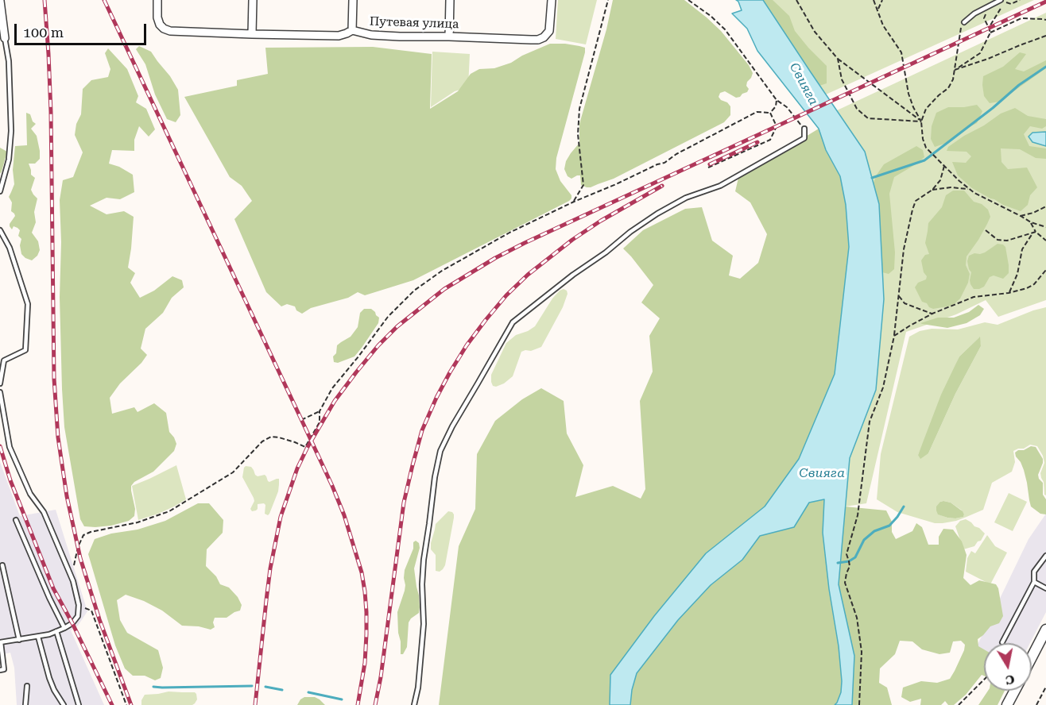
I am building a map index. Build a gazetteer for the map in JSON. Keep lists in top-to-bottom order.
{
  "streets": {
    "street": ["Путевая улица"]
  },
  "water": ["Свияга"],
  "scale_bar": "100 m",
  "north": "bottom"
}
